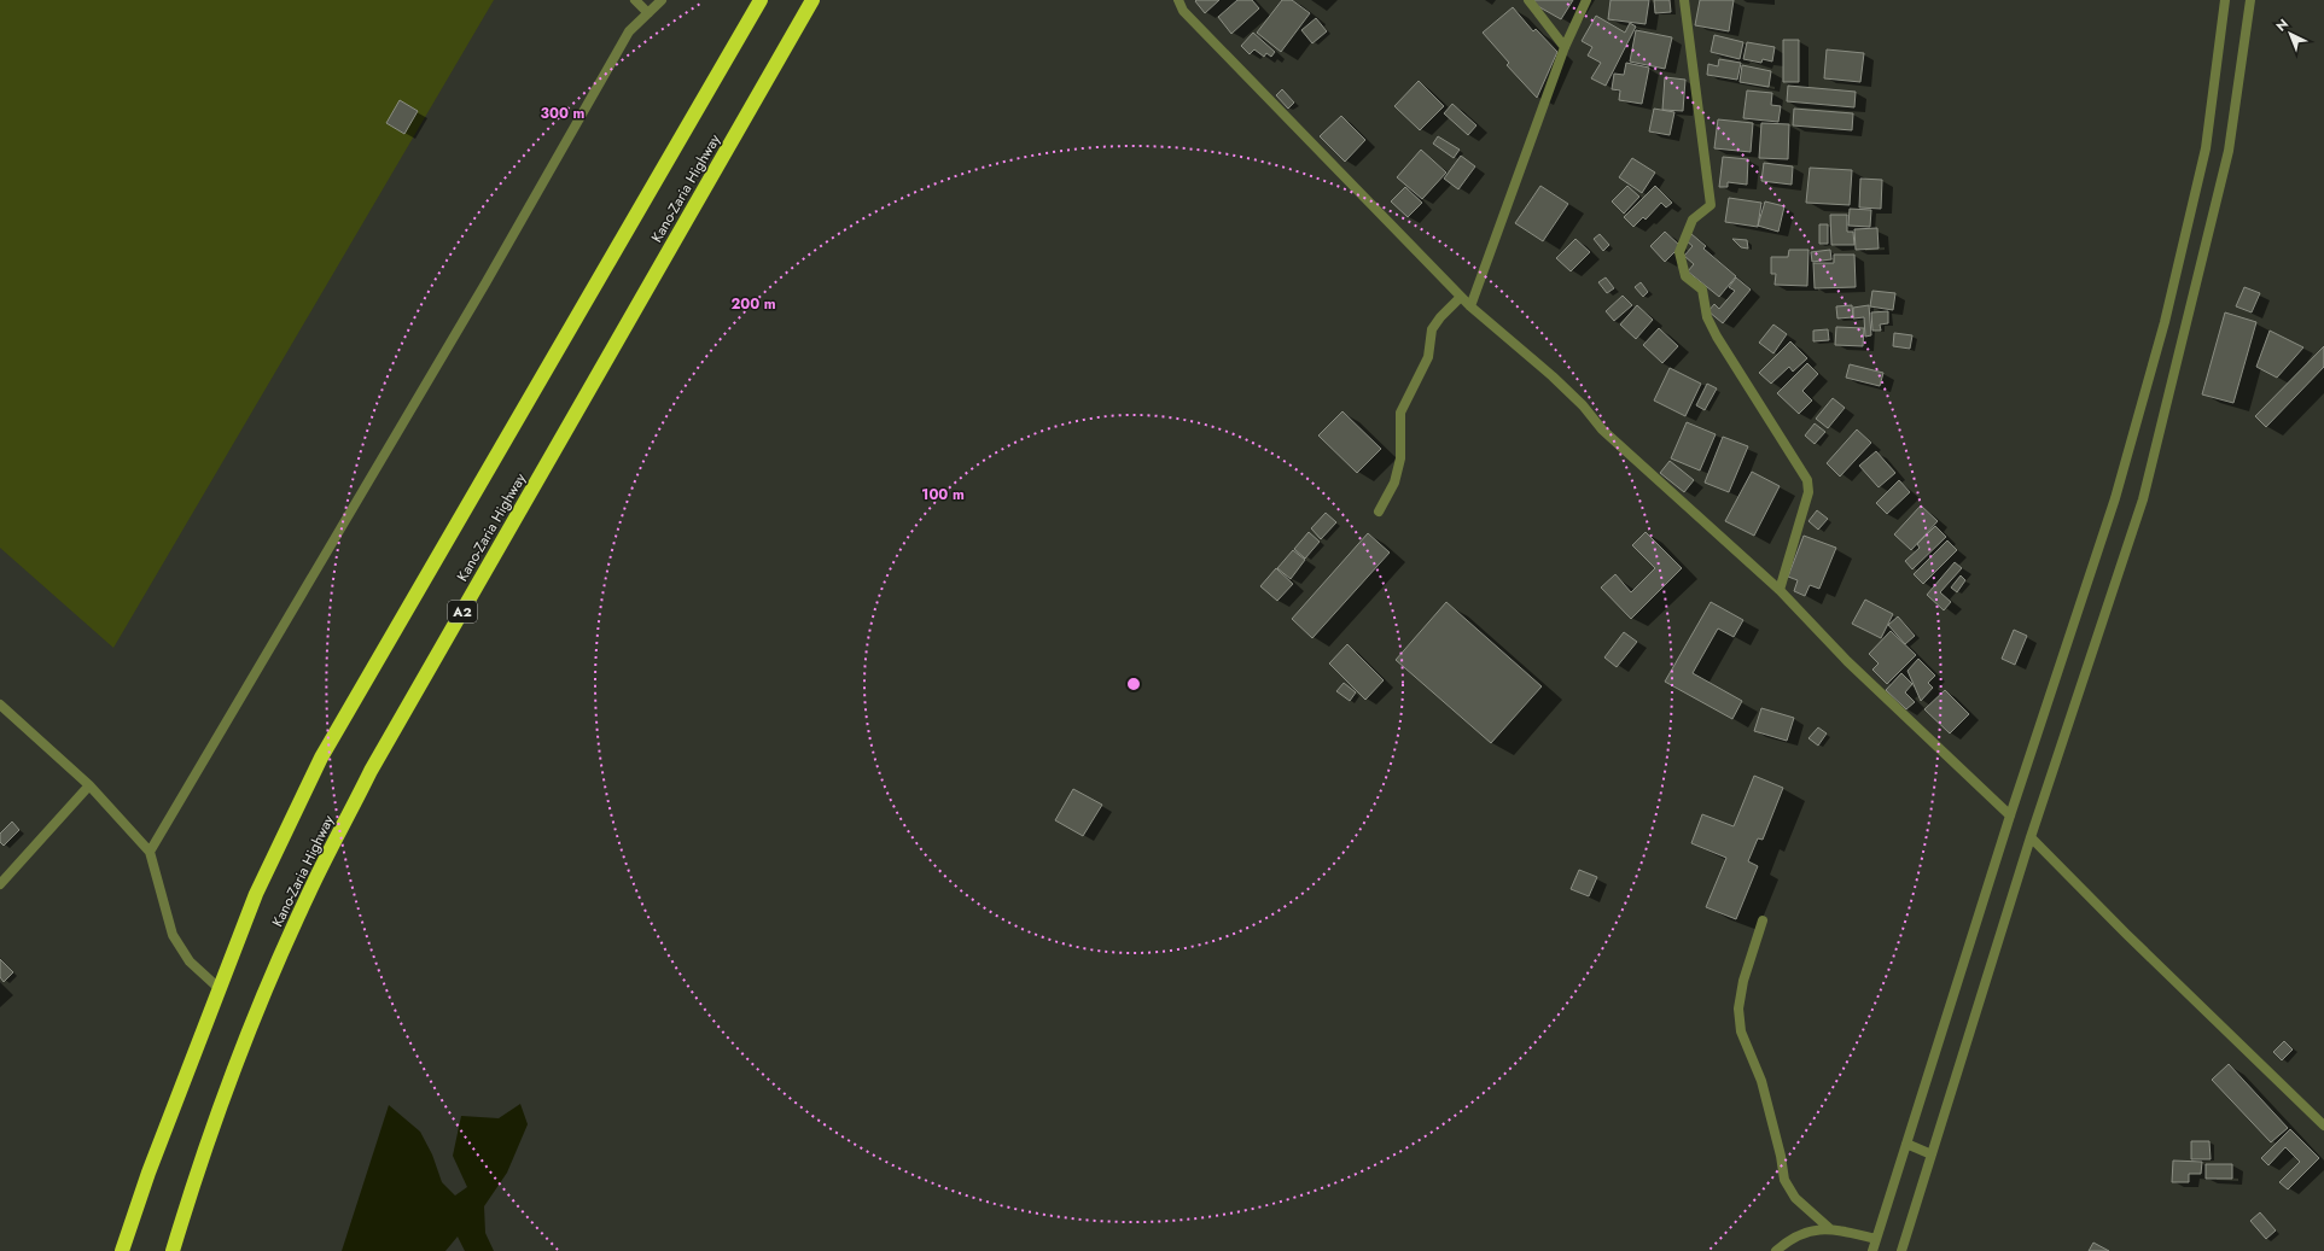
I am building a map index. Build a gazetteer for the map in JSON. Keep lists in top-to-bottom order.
{
  "streets": {
    "highway": ["Kano-Zaria Highway", "A2"]
  },
  "north": "top left",
  "rings": ["300 m", "200 m", "100 m"]
}
